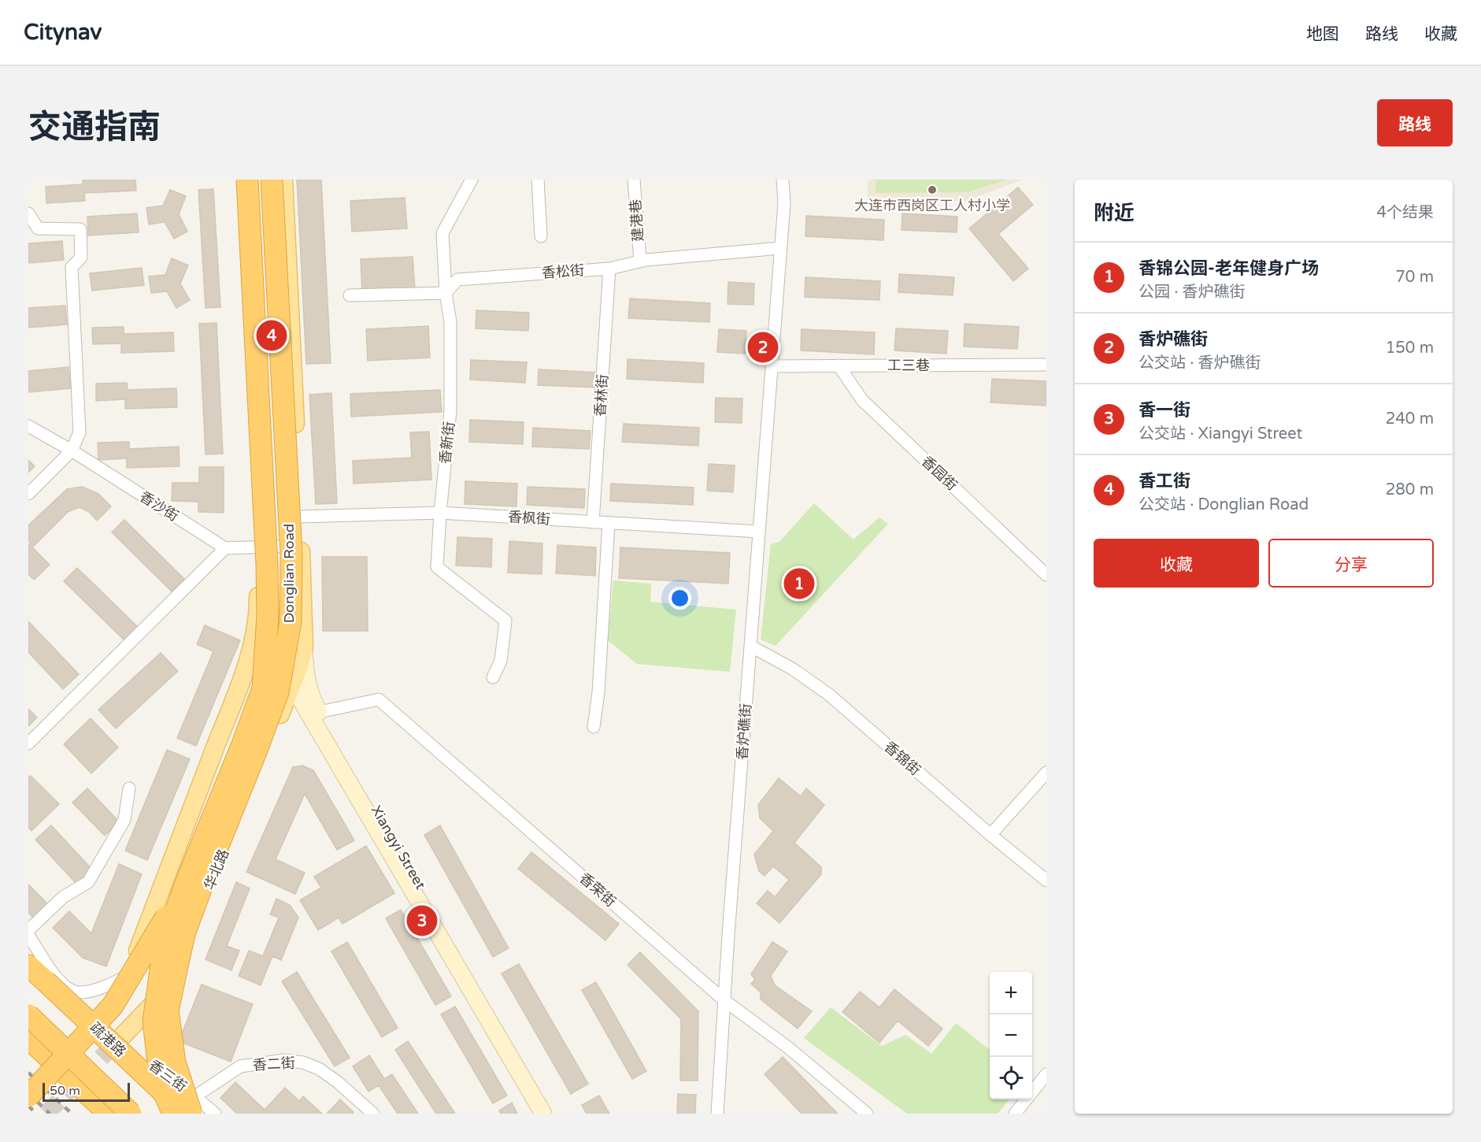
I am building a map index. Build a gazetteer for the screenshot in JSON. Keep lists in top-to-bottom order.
{
  "streets": {
    "highway": ["Donglian Road", "疏港路"],
    "main road": ["华北路"],
    "street": [
      "建港巷",
      "香松街",
      "工三巷",
      "香林街",
      "香新街",
      "香园街",
      "香沙街",
      "香枫街",
      "香炉礁街",
      "香锦街",
      "Xiangyi Street",
      "香荣街",
      "香二街",
      "香三街"
    ]
  },
  "crossings": [
    ["建港巷", "香松街"],
    ["香松街", "香林街"],
    ["香松街", "香新街"],
    ["香松街", "香炉礁街"],
    ["工三巷", "香园街"],
    ["工三巷", "香炉礁街"],
    ["香林街", "香枫街"],
    ["香新街", "香枫街"],
    ["香枫街", "香炉礁街"],
    ["香枫街", "华北路"],
    ["Donglian Road", "疏港路"],
    ["Donglian Road", "香二街"],
    ["Donglian Road", "香三街"],
    ["香炉礁街", "香锦街"],
    ["香炉礁街", "香荣街"],
    ["Xiangyi Street", "华北路"],
    ["Xiangyi Street", "香荣街"],
    ["华北路", "香三街"],
    ["疏港路", "香二街"],
    ["疏港路", "香三街"],
    ["香二街", "香三街"]
  ],
  "places": ["大连市西岗区工人村小学"],
  "scale_bar": "50 m",
  "page": {
    "header": "Citynav",
    "nav": ["地图", "路线", "收藏"],
    "title": "交通指南",
    "buttons": [
      "路线",
      ["收藏", "分享"]
    ],
    "heading": ["附近", "4个结果"],
    "list": [
      {
        "mark": "1",
        "name": "香锦公园-老年健身广场",
        "note": "公园 · 香炉礁街",
        "value": "70 m"
      },
      {
        "mark": "2",
        "name": "香炉礁街",
        "note": "公交站 · 香炉礁街",
        "value": "150 m"
      },
      {
        "mark": "3",
        "name": "香一街",
        "note": "公交站 · Xiangyi Street",
        "value": "240 m"
      },
      {
        "mark": "4",
        "name": "香工街",
        "note": "公交站 · Donglian Road",
        "value": "280 m"
      }
    ],
    "pins": [
      "4",
      "2",
      "1",
      "3"
    ],
    "map_buttons": ["+", "−"],
    "scale": "50 m"
  }
}
